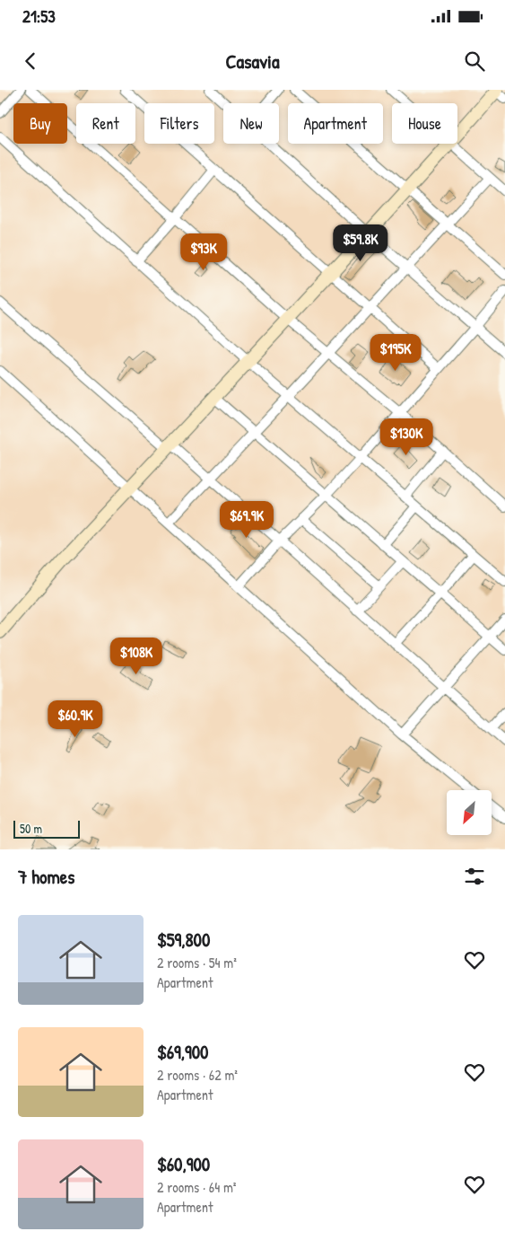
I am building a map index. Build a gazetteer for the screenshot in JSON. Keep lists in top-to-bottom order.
{
  "scale_bar": "50 m",
  "north": "bottom left",
  "page": {
    "status": "21:53",
    "header": "Casavia",
    "chip": [
      "Buy",
      "Rent",
      "Filters",
      "New",
      "Apartment",
      "House"
    ],
    "price": [
      "$59.8K",
      "$93K",
      "$195K",
      "$130K",
      "$69.9K",
      "$108K",
      "$60.9K"
    ],
    "scale": "50 m",
    "heading": "7 homes",
    "list": [
      {
        "name": "$59,800",
        "note": "2 rooms · 54 m² · Apartment"
      },
      {
        "name": "$69,900",
        "note": "2 rooms · 62 m² · Apartment"
      },
      {
        "name": "$60,900",
        "note": "2 rooms · 64 m² · Apartment"
      }
    ]
  }
}
